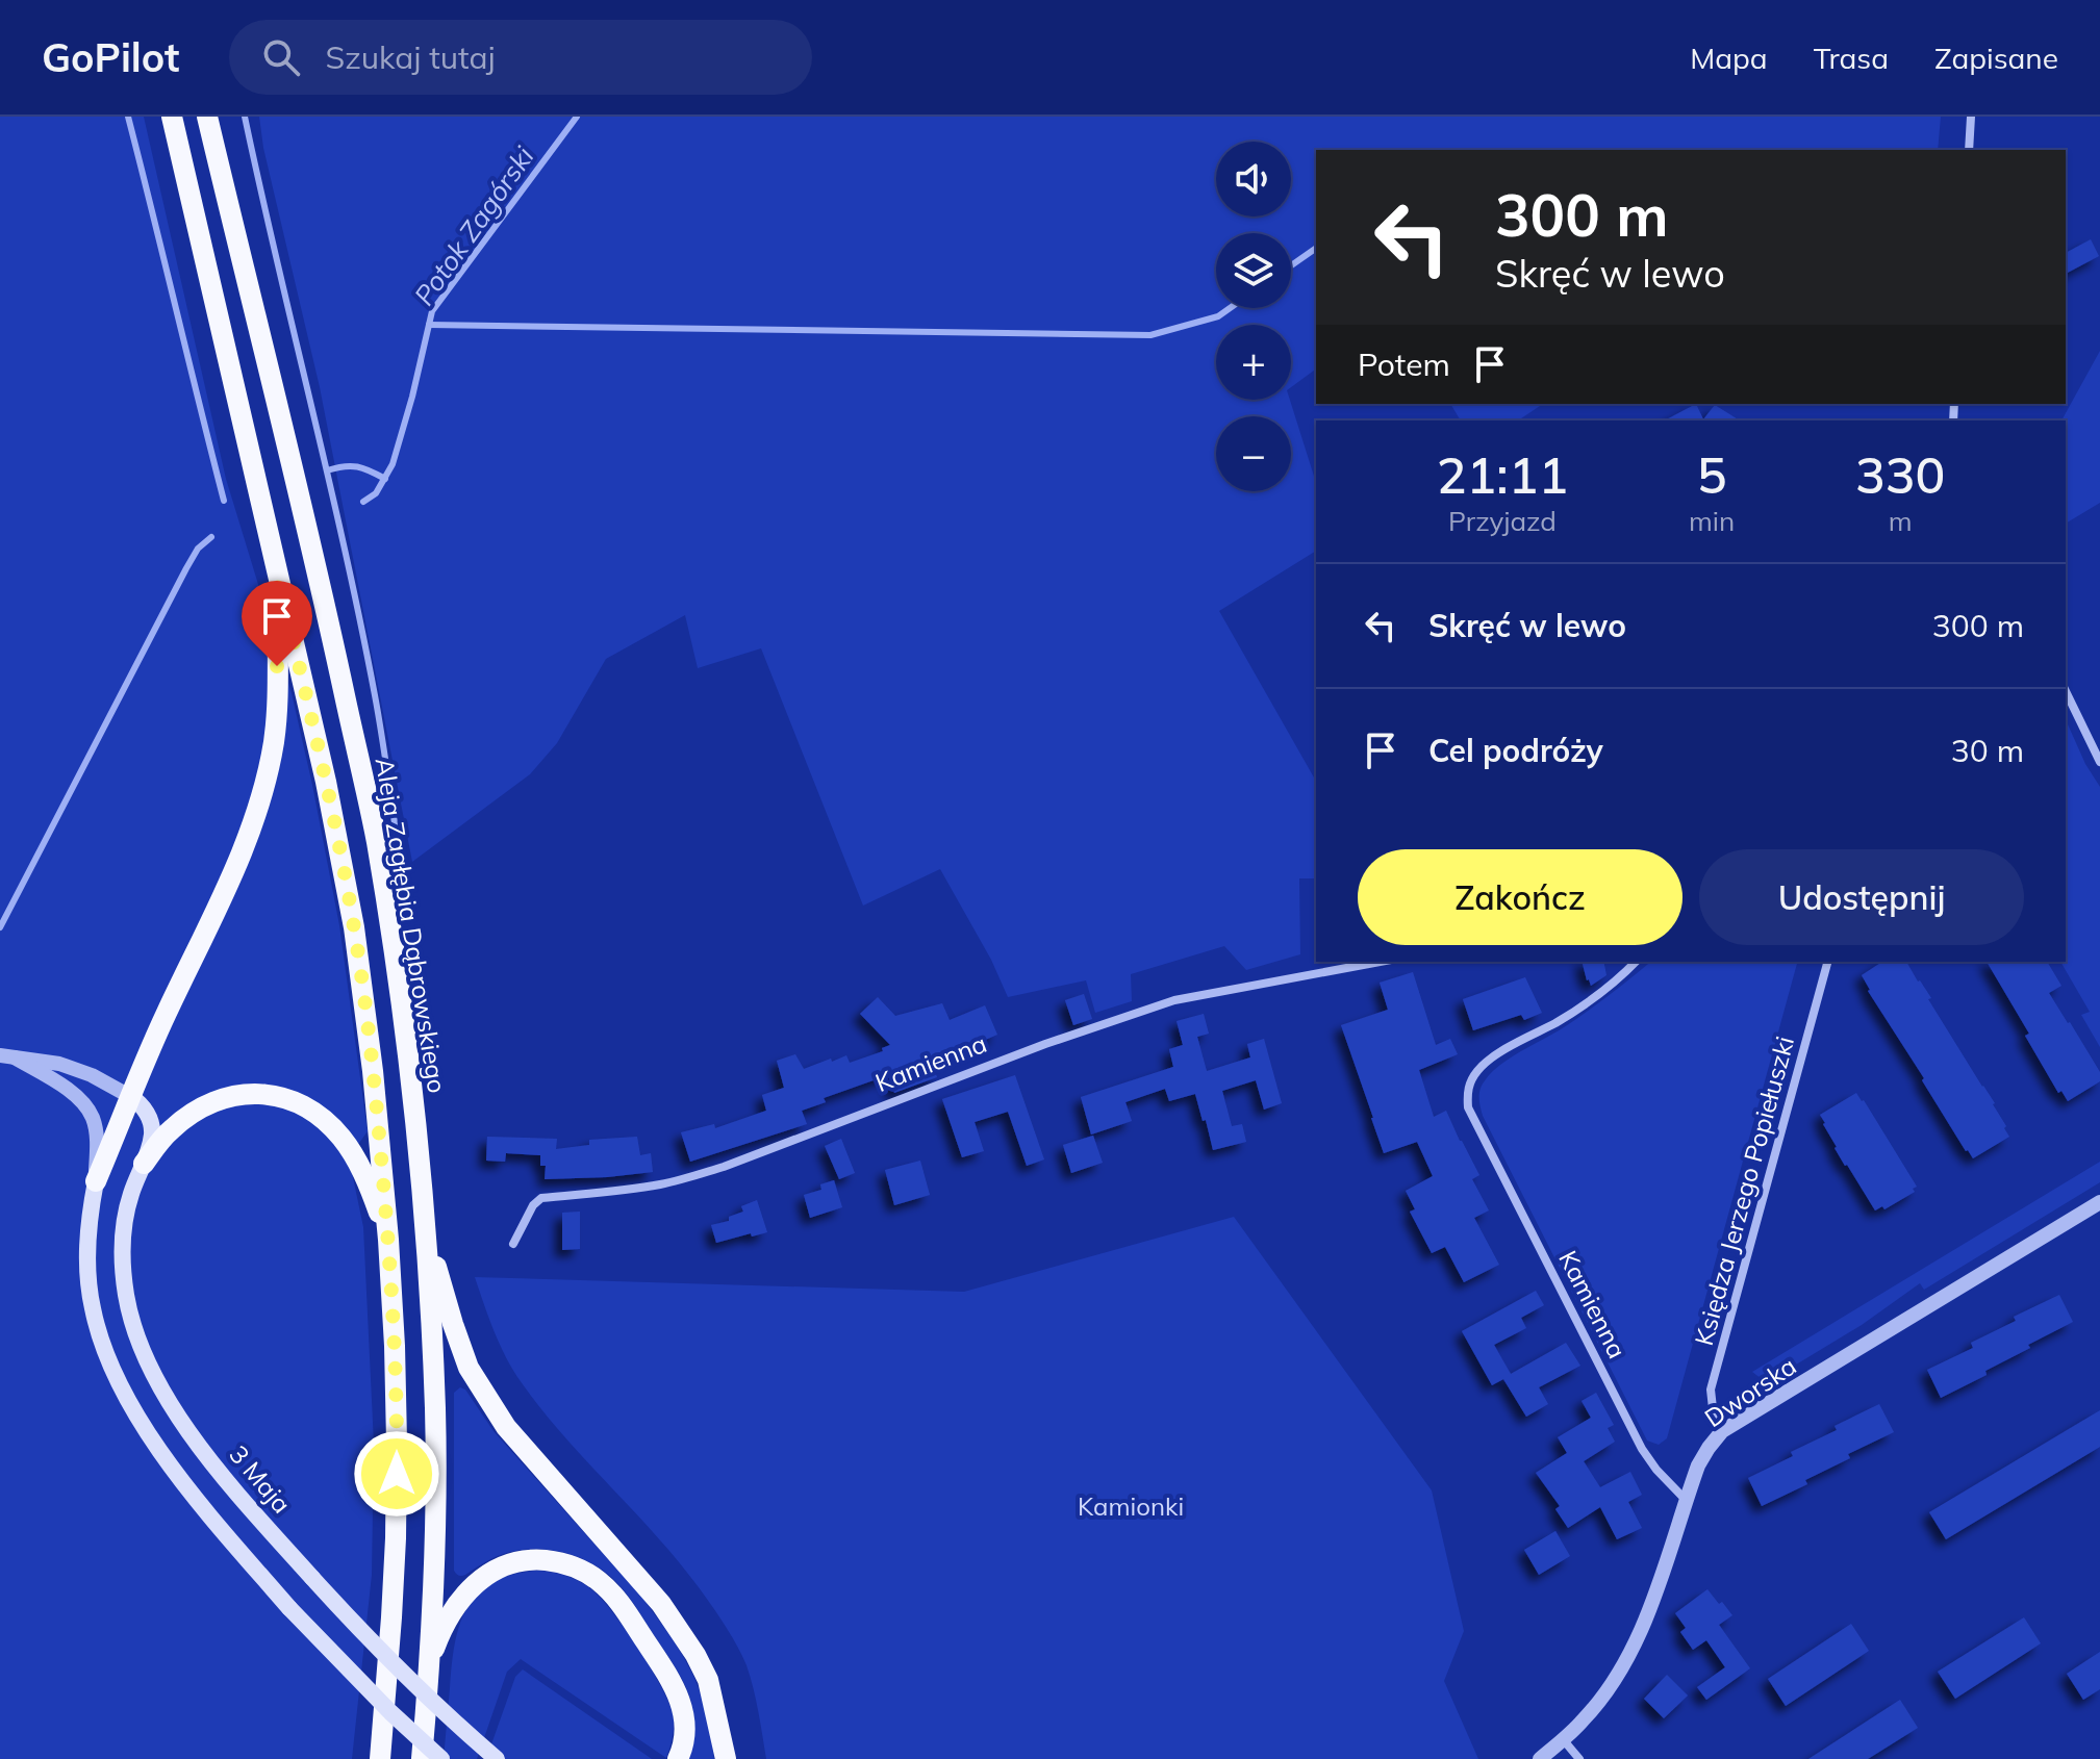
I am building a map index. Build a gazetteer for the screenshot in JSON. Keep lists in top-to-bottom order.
{
  "streets": {
    "main road": ["Aleja Zagłębia Dąbrowskiego", "3 Maja"],
    "street": ["Kamienna", "Księdza Jerzego Popiełuszki", "Dworska"]
  },
  "crossings": [
    ["Kamienna", "Dworska"],
    ["Księdza Jerzego Popiełuszki", "Dworska"]
  ],
  "water": ["Potok Zagórski"],
  "parks": ["Kamionki"],
  "page": {
    "header": "GoPilot",
    "search": "Szukaj tutaj",
    "nav": ["Mapa", "Trasa", "Zapisane"],
    "map_buttons": ["+", "−"],
    "turn": ["300 m", "Skręć w lewo"],
    "then": "Potem",
    "eta": [
      "21:11",
      "Przyjazd",
      "5",
      "min",
      "330",
      "m"
    ],
    "list": [
      {
        "name": "Skręć w lewo",
        "value": "300 m"
      },
      {
        "name": "Cel podróży",
        "value": "30 m"
      }
    ],
    "buttons": ["Zakończ", "Udostępnij"]
  }
}
